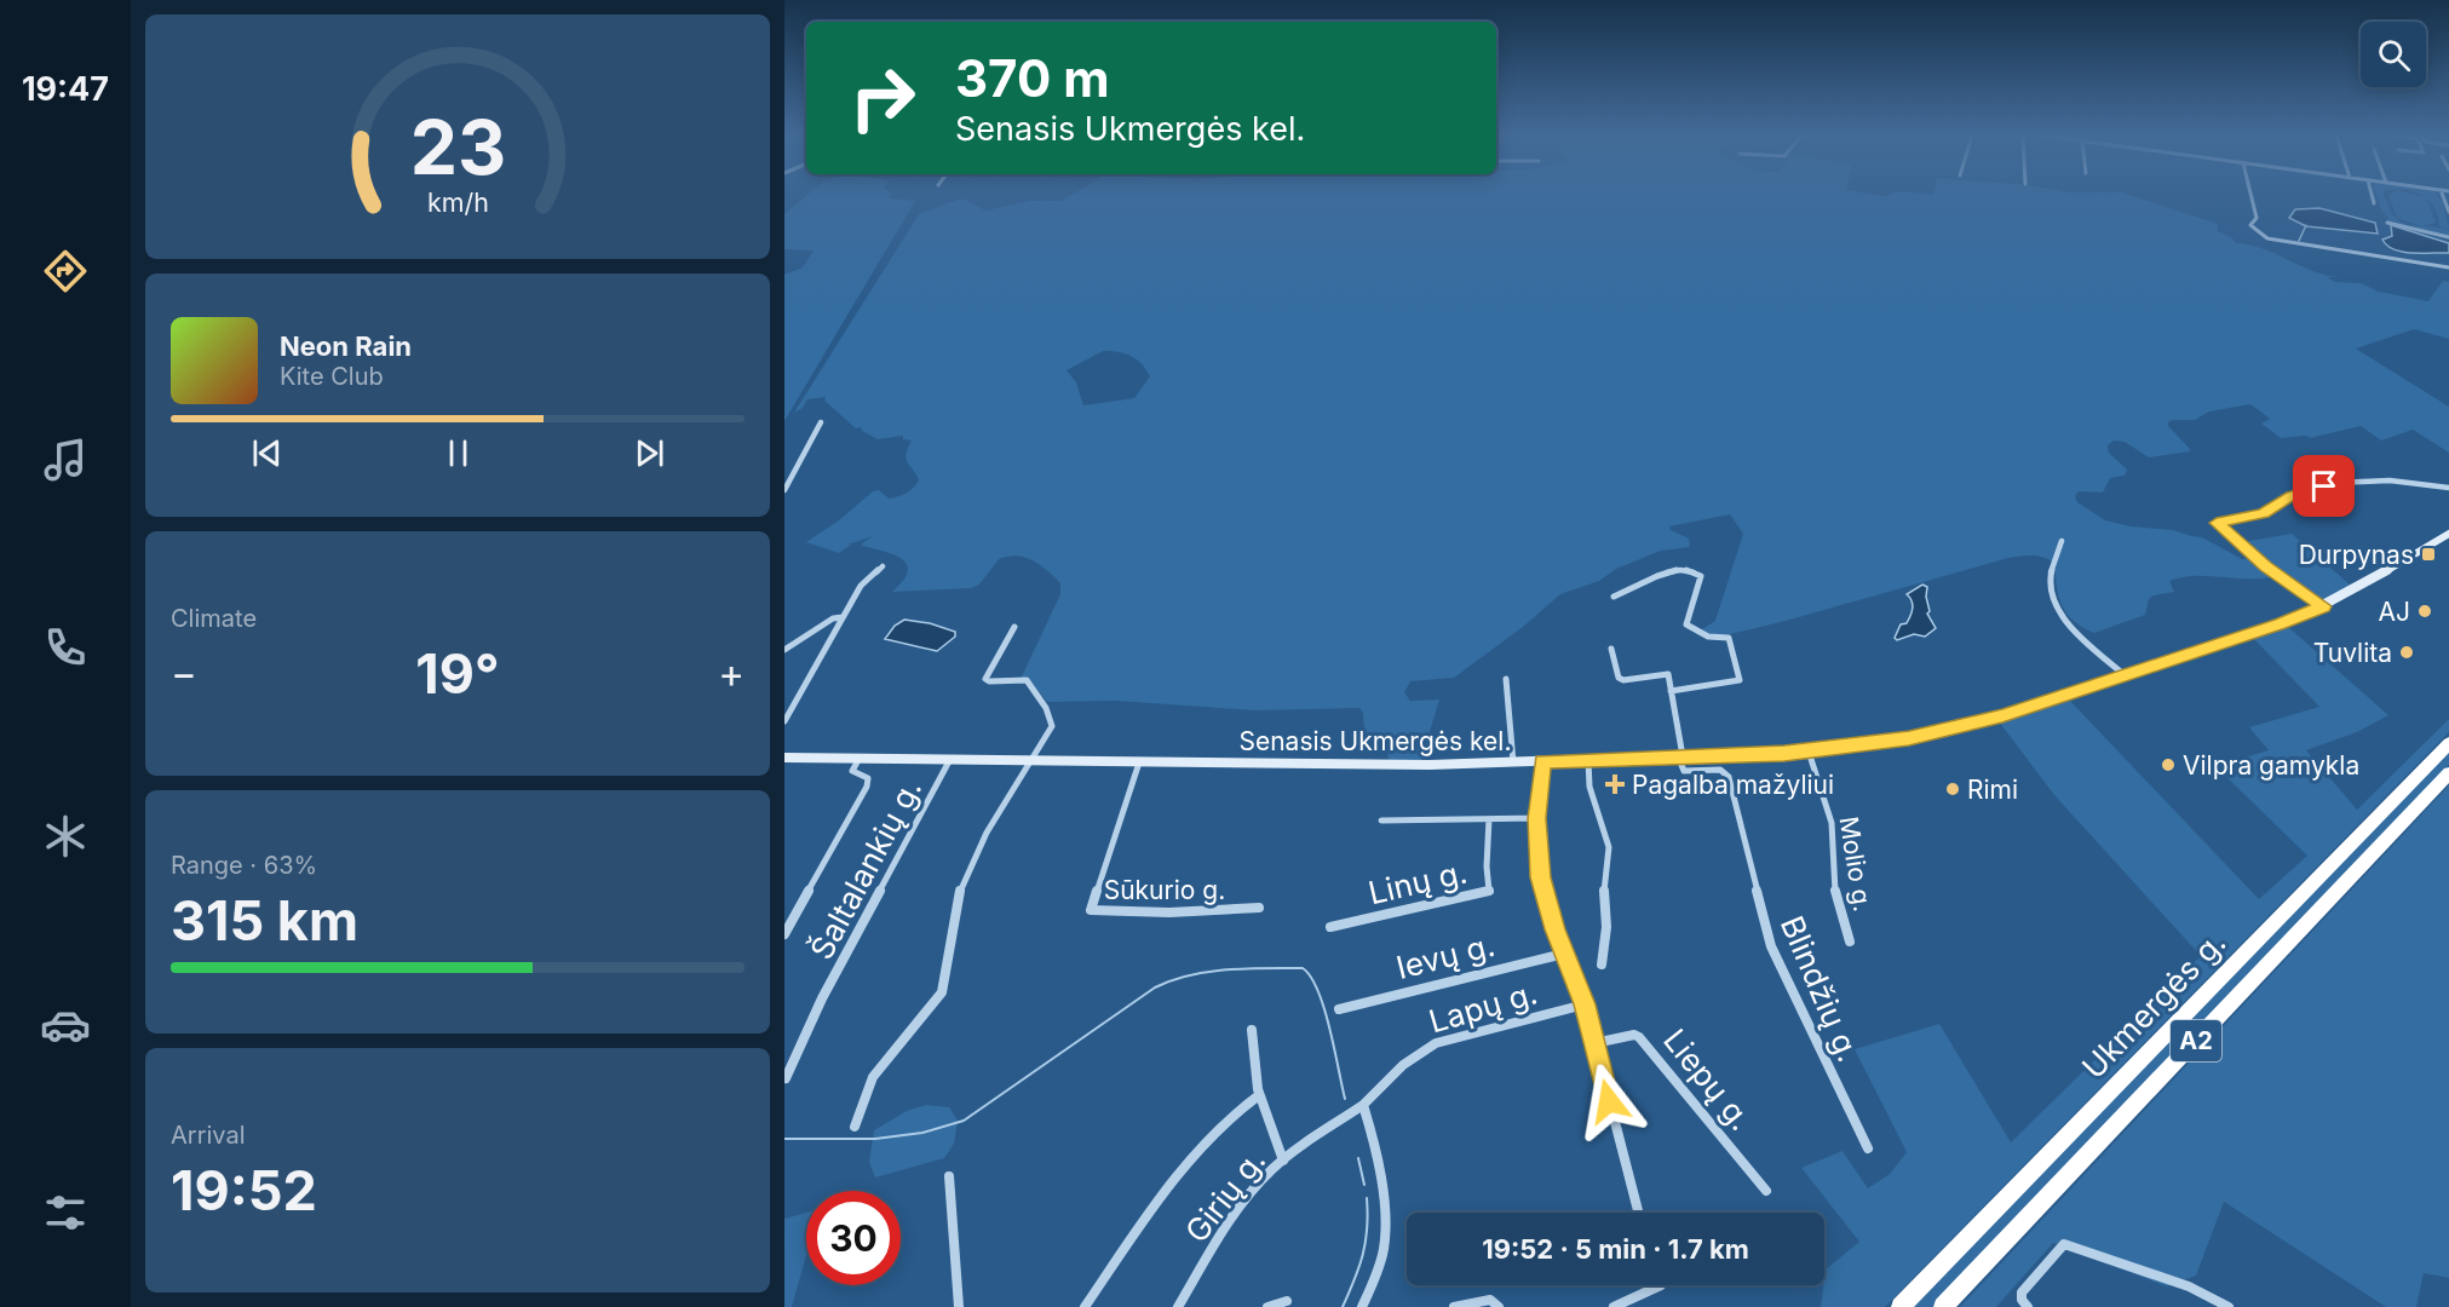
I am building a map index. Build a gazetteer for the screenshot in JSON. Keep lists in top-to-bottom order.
{
  "streets": {
    "highway": ["Ukmergės g.", "A2"],
    "main road": ["Senasis Ukmergės kel."],
    "street": [
      "Molio g.",
      "Šaltalankių g.",
      "Linų g.",
      "Sūkurio g.",
      "Ievų g.",
      "Blindžių g.",
      "Lapų g.",
      "Liepų g.",
      "Girių g."
    ]
  },
  "crossings": [
    ["Senasis Ukmergės kel.", "Molio g."],
    ["Senasis Ukmergės kel.", "Šaltalankių g."],
    ["Senasis Ukmergės kel.", "Sūkurio g."],
    ["Senasis Ukmergės kel.", "Blindžių g."],
    ["Lapų g.", "Girių g."]
  ],
  "places": {
    "transit": ["Durpynas"],
    "other": [
      "AJ",
      "Tuvlita",
      "Vilpra gamykla",
      "Rimi"
    ],
    "health": ["Pagalba mažyliui"]
  },
  "page": {
    "tabs": "19:47",
    "turn": ["370 m", "Senasis Ukmergės kel."],
    "song": ["Neon Rain", "Kite Club"],
    "tile": [
      "Climate",
      ["Range · 63%", "315 km"],
      ["Arrival", "19:52"]
    ],
    "heat": ["−", "19°", "+"],
    "limit": "30",
    "trip": "19:52 · 5 min · 1.7 km",
    "gauge": ["23", "km/h"]
  }
}
